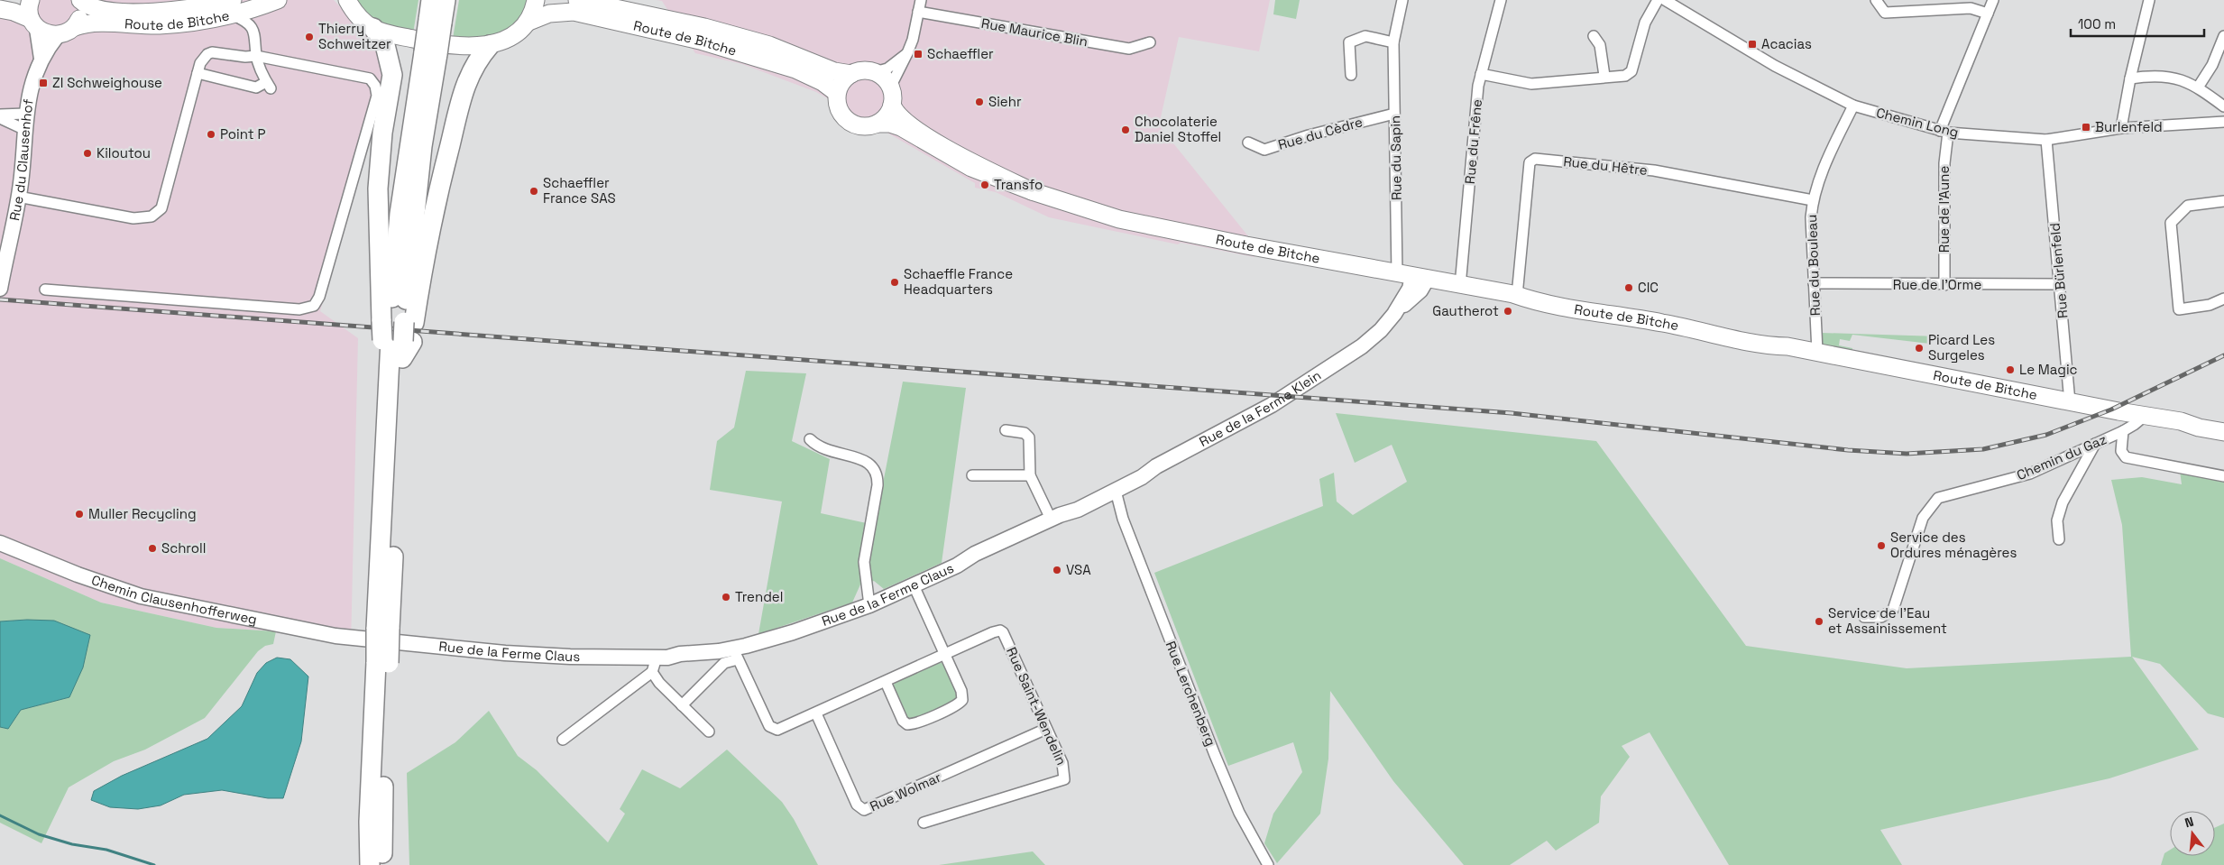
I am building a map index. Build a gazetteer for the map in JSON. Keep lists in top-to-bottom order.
{
  "streets": {
    "main road": ["Route de Bitche"],
    "street": [
      "Rue Maurice Blin",
      "Chemin Long",
      "Rue du Cèdre",
      "Rue du Frêne",
      "Rue du Sapin",
      "Rue du Clausenhof",
      "Rue du Hêtre",
      "Rue de l'Aune",
      "Rue du Bouleau",
      "Rue Bürlenfeld",
      "Rue de l'Orme",
      "Rue de la Ferme Klein",
      "Chemin du Gaz",
      "Rue de la Ferme Claus",
      "Chemin Clausenhofferweg",
      "Rue Lerchenberg",
      "Rue Saint-Wendelin",
      "Rue Wolmar"
    ]
  },
  "crossings": [
    ["Route de Bitche", "Rue du Frêne"],
    ["Route de Bitche", "Rue du Sapin"],
    ["Route de Bitche", "Rue du Clausenhof"],
    ["Route de Bitche", "Rue du Hêtre"],
    ["Route de Bitche", "Rue du Bouleau"],
    ["Route de Bitche", "Rue Bürlenfeld"],
    ["Route de Bitche", "Rue de la Ferme Klein"],
    ["Route de Bitche", "Chemin du Gaz"],
    ["Chemin Long", "Rue de l'Aune"],
    ["Chemin Long", "Rue du Bouleau"],
    ["Chemin Long", "Rue Bürlenfeld"],
    ["Rue du Cèdre", "Rue du Sapin"],
    ["Rue du Sapin", "Rue de la Ferme Klein"],
    ["Rue du Hêtre", "Rue du Bouleau"],
    ["Rue de l'Aune", "Rue de l'Orme"],
    ["Rue du Bouleau", "Rue de l'Orme"],
    ["Rue Bürlenfeld", "Rue de l'Orme"],
    ["Rue de la Ferme Klein", "Rue de la Ferme Claus"],
    ["Rue de la Ferme Klein", "Rue Lerchenberg"],
    ["Rue de la Ferme Claus", "Chemin Clausenhofferweg"],
    ["Rue de la Ferme Claus", "Rue Lerchenberg"],
    ["Rue de la Ferme Claus", "Rue Saint-Wendelin"],
    ["Rue Saint-Wendelin", "Rue Wolmar"]
  ],
  "places": {
    "other": [
      "Thierry Schweitzer",
      "Siehr",
      "Chocolaterie Daniel Stoffel",
      "Point P",
      "Kiloutou",
      "Transfo",
      "Schaeffler France SAS",
      "Schaeffle France Headquarters",
      "CIC",
      "Gautherot",
      "Picard Les Surgeles",
      "Le Magic",
      "Muller Recycling",
      "Service des Ordures ménagères",
      "Schroll",
      "VSA",
      "Trendel",
      "Service de l'Eau et Assainissement"
    ],
    "transit": [
      "Acacias",
      "Schaeffler",
      "ZI Schweighouse",
      "Burlenfeld"
    ]
  },
  "scale_bar": "100 m",
  "north": "top"
}
